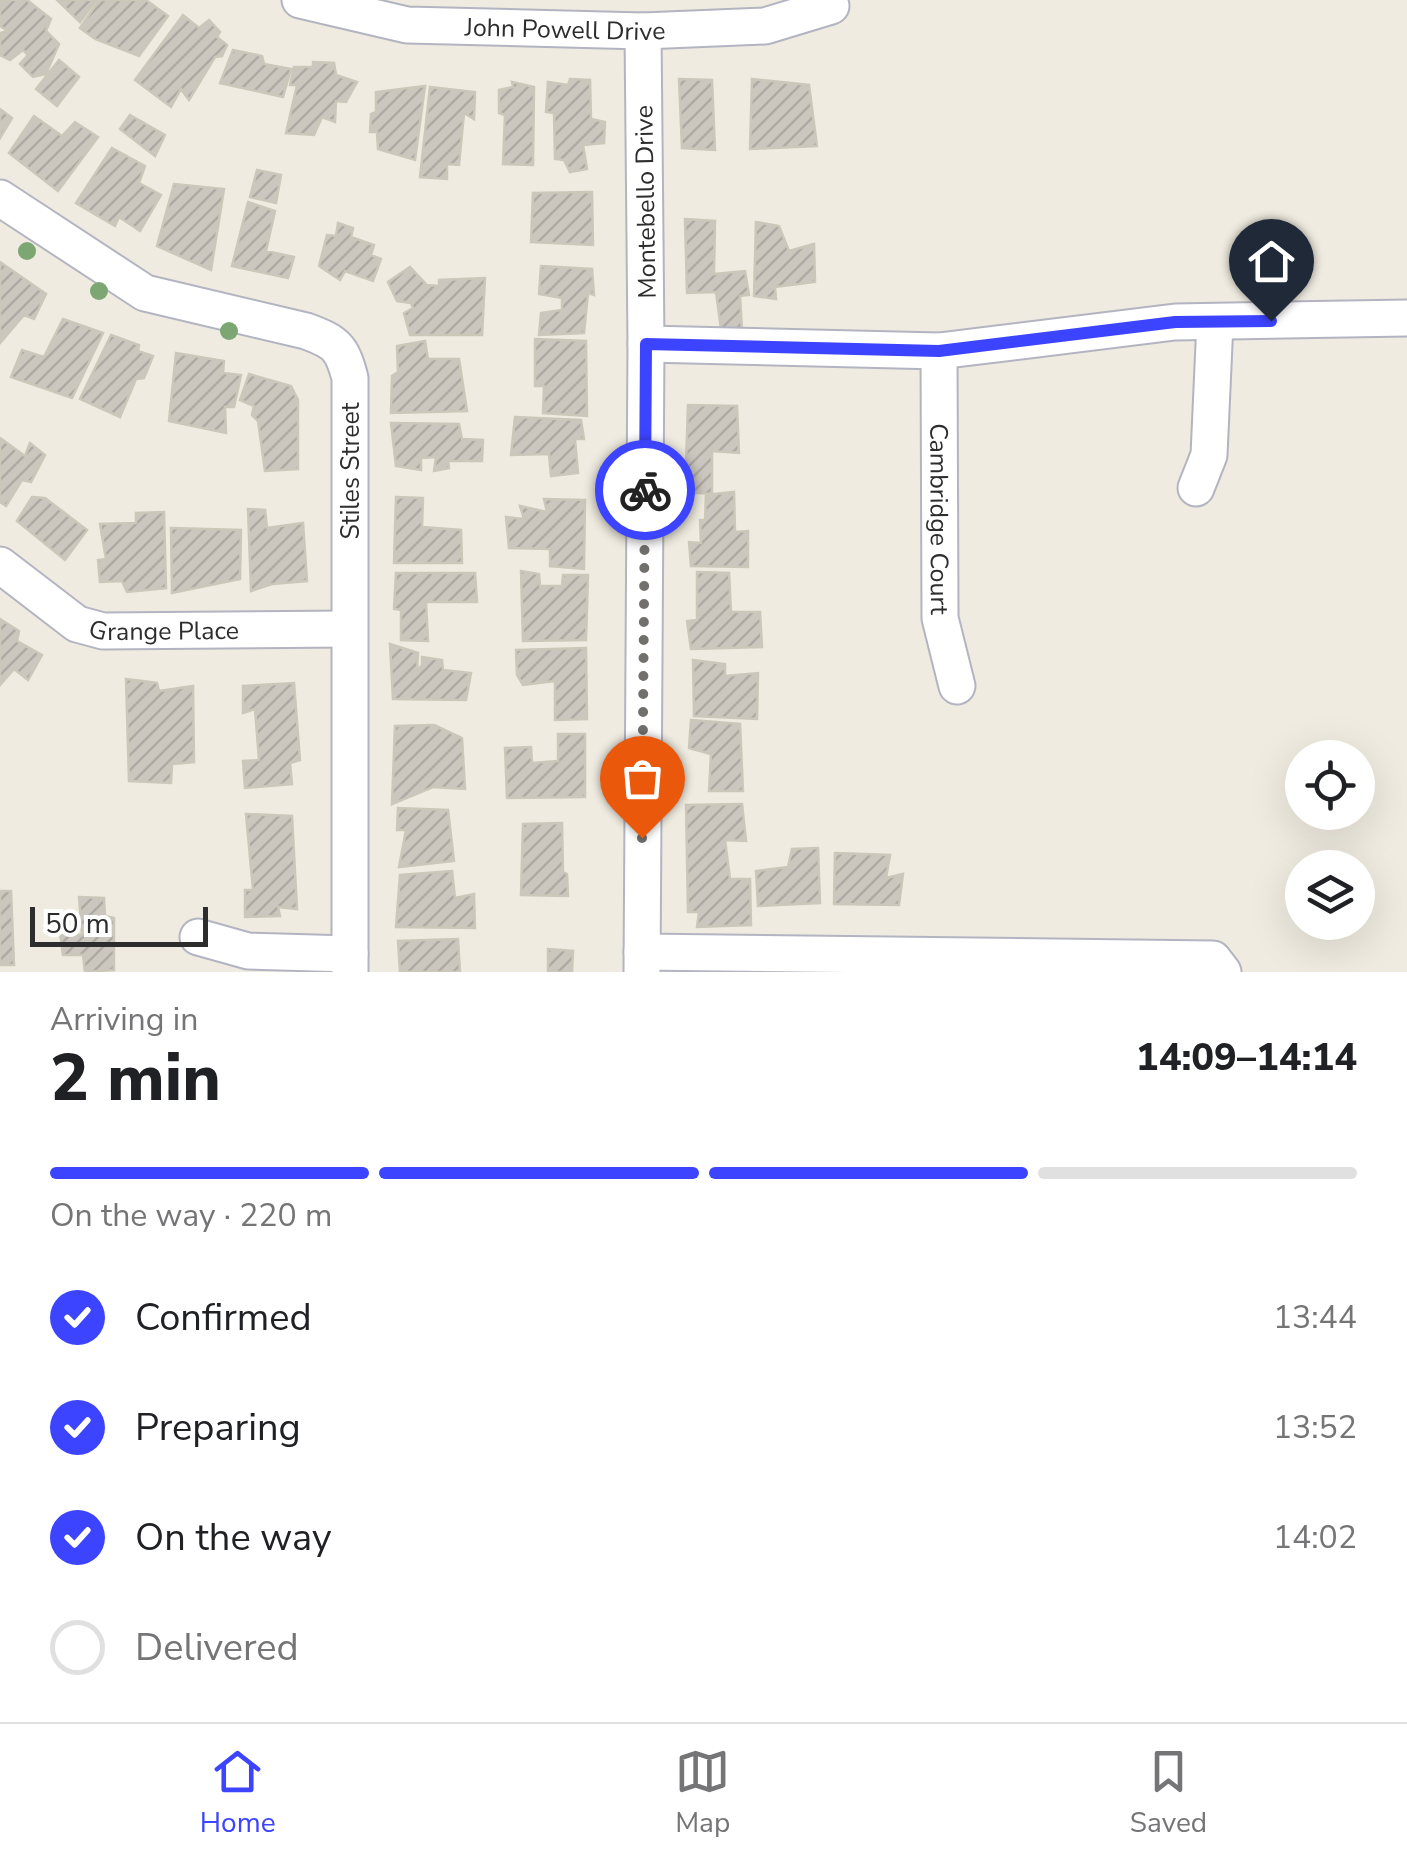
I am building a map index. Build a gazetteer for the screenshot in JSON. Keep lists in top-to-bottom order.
{
  "streets": {
    "street": [
      "John Powell Drive",
      "Montebello Drive",
      "Stiles Street",
      "Cambridge Court",
      "Grange Place"
    ]
  },
  "crossings": [
    ["John Powell Drive", "Montebello Drive"],
    ["Stiles Street", "Grange Place"]
  ],
  "scale_bar": "50 m",
  "page": {
    "scale": "50 m",
    "heading": ["2 min", "Arriving in", "14:09–14:14"],
    "bar": "On the way · 220 m",
    "list": [
      ["Confirmed", "13:44"],
      ["Preparing", "13:52"],
      ["On the way", "14:02"],
      "Delivered"
    ],
    "tabs": ["Home", "Map", "Saved"]
  }
}
